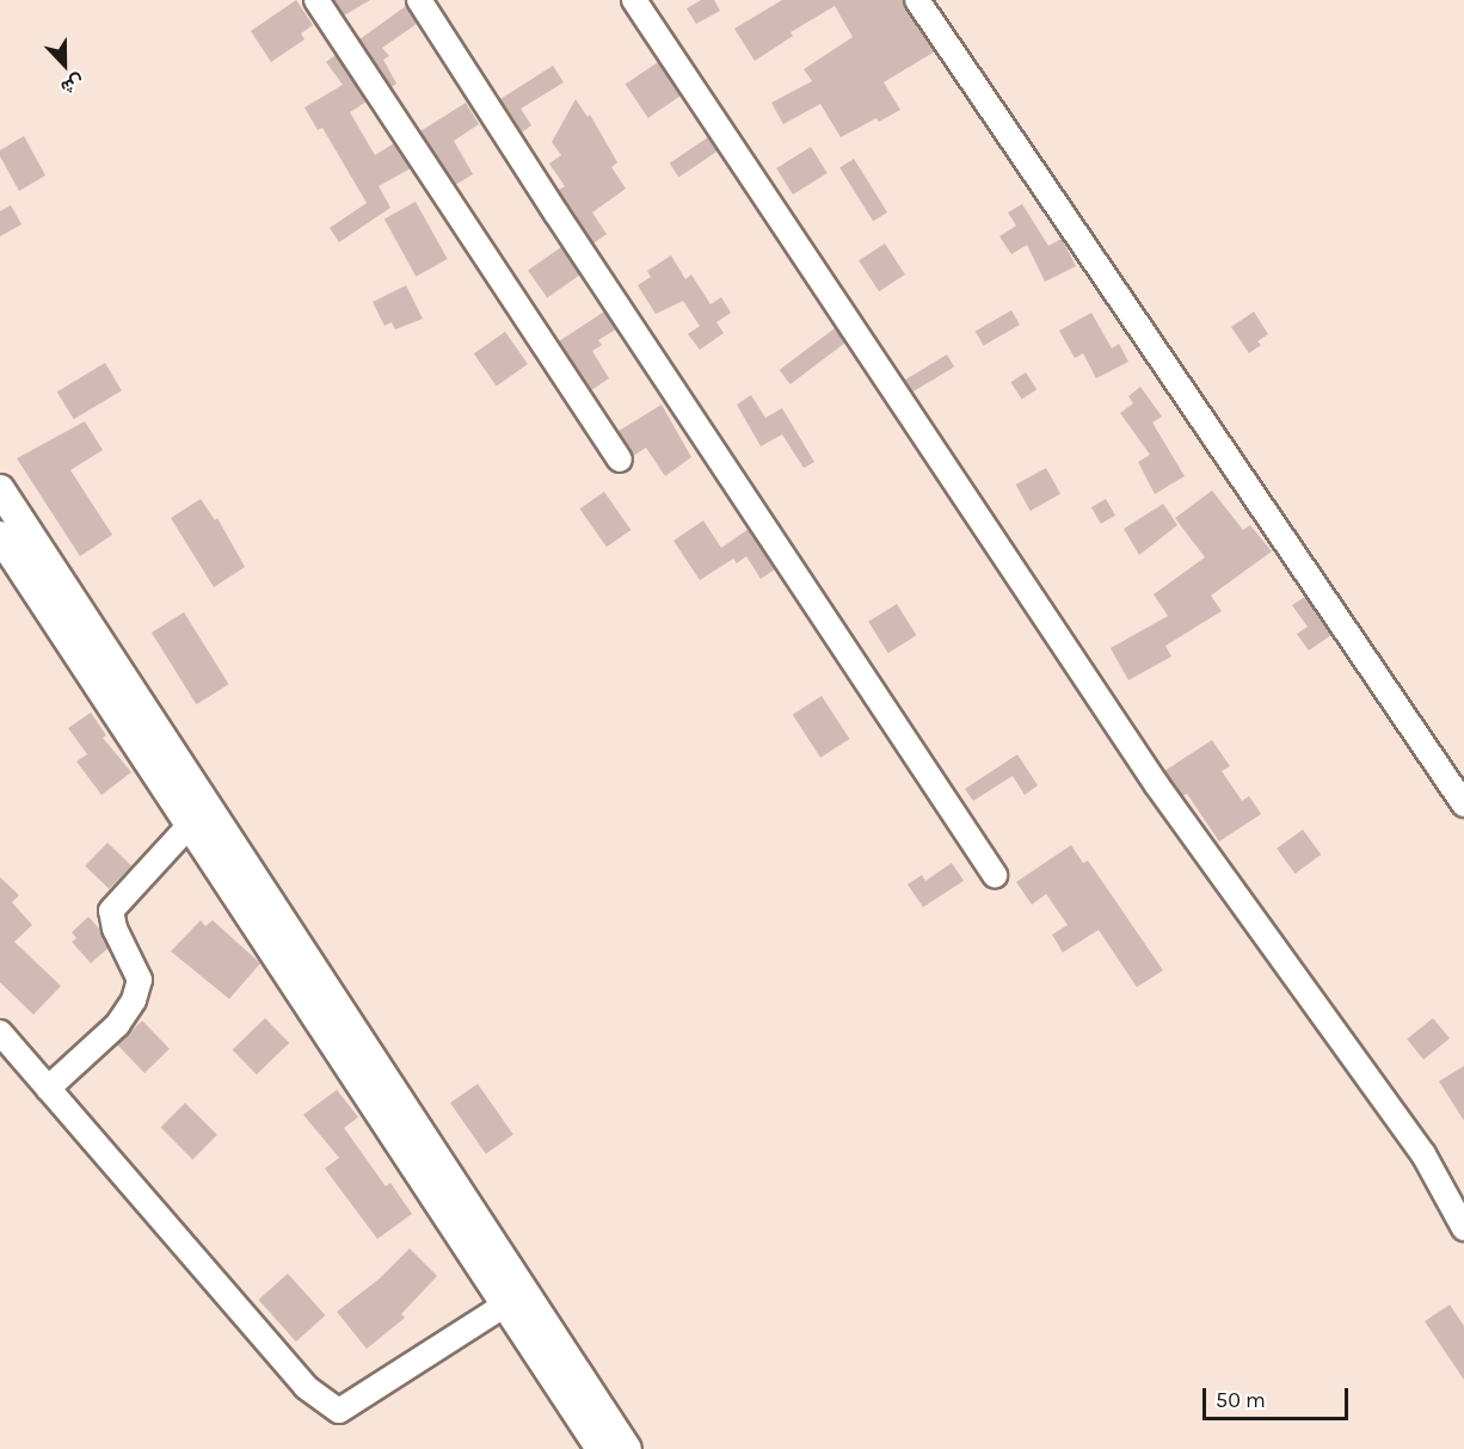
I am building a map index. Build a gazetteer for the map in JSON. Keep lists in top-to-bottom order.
{
  "scale_bar": "50 m",
  "north": "bottom"
}
